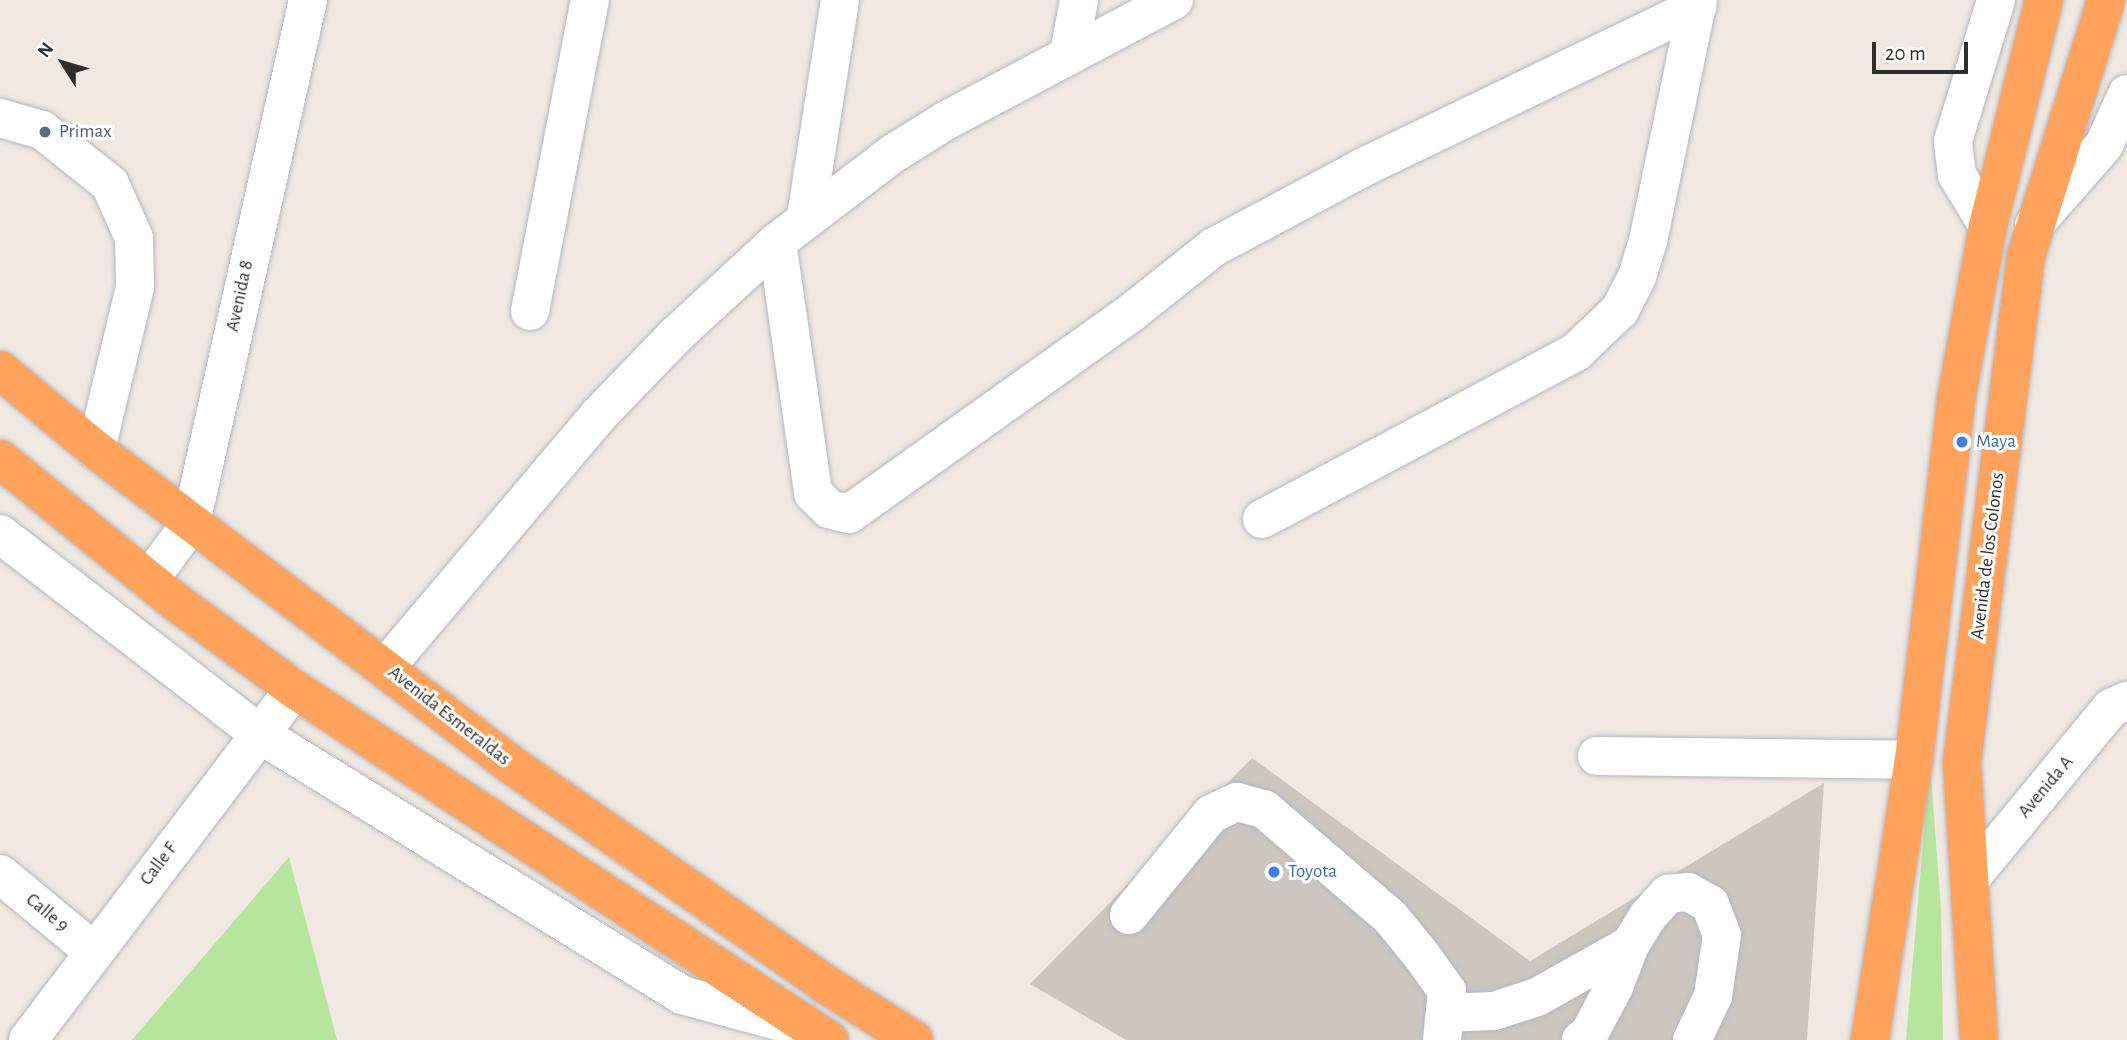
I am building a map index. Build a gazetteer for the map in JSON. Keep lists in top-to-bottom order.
{
  "streets": {
    "highway": ["Avenida de los Colonos", "Avenida Esmeraldas"],
    "street": [
      "Avenida 8",
      "Avenida A",
      "Calle F",
      "Calle 9"
    ]
  },
  "crossings": [
    ["Avenida 8", "Avenida Esmeraldas"],
    ["Avenida de los Colonos", "Avenida A"],
    ["Calle F", "Calle 9"]
  ],
  "places": ["Primax", "Maya", "Toyota"],
  "scale_bar": "20 m",
  "north": "top left"
}
